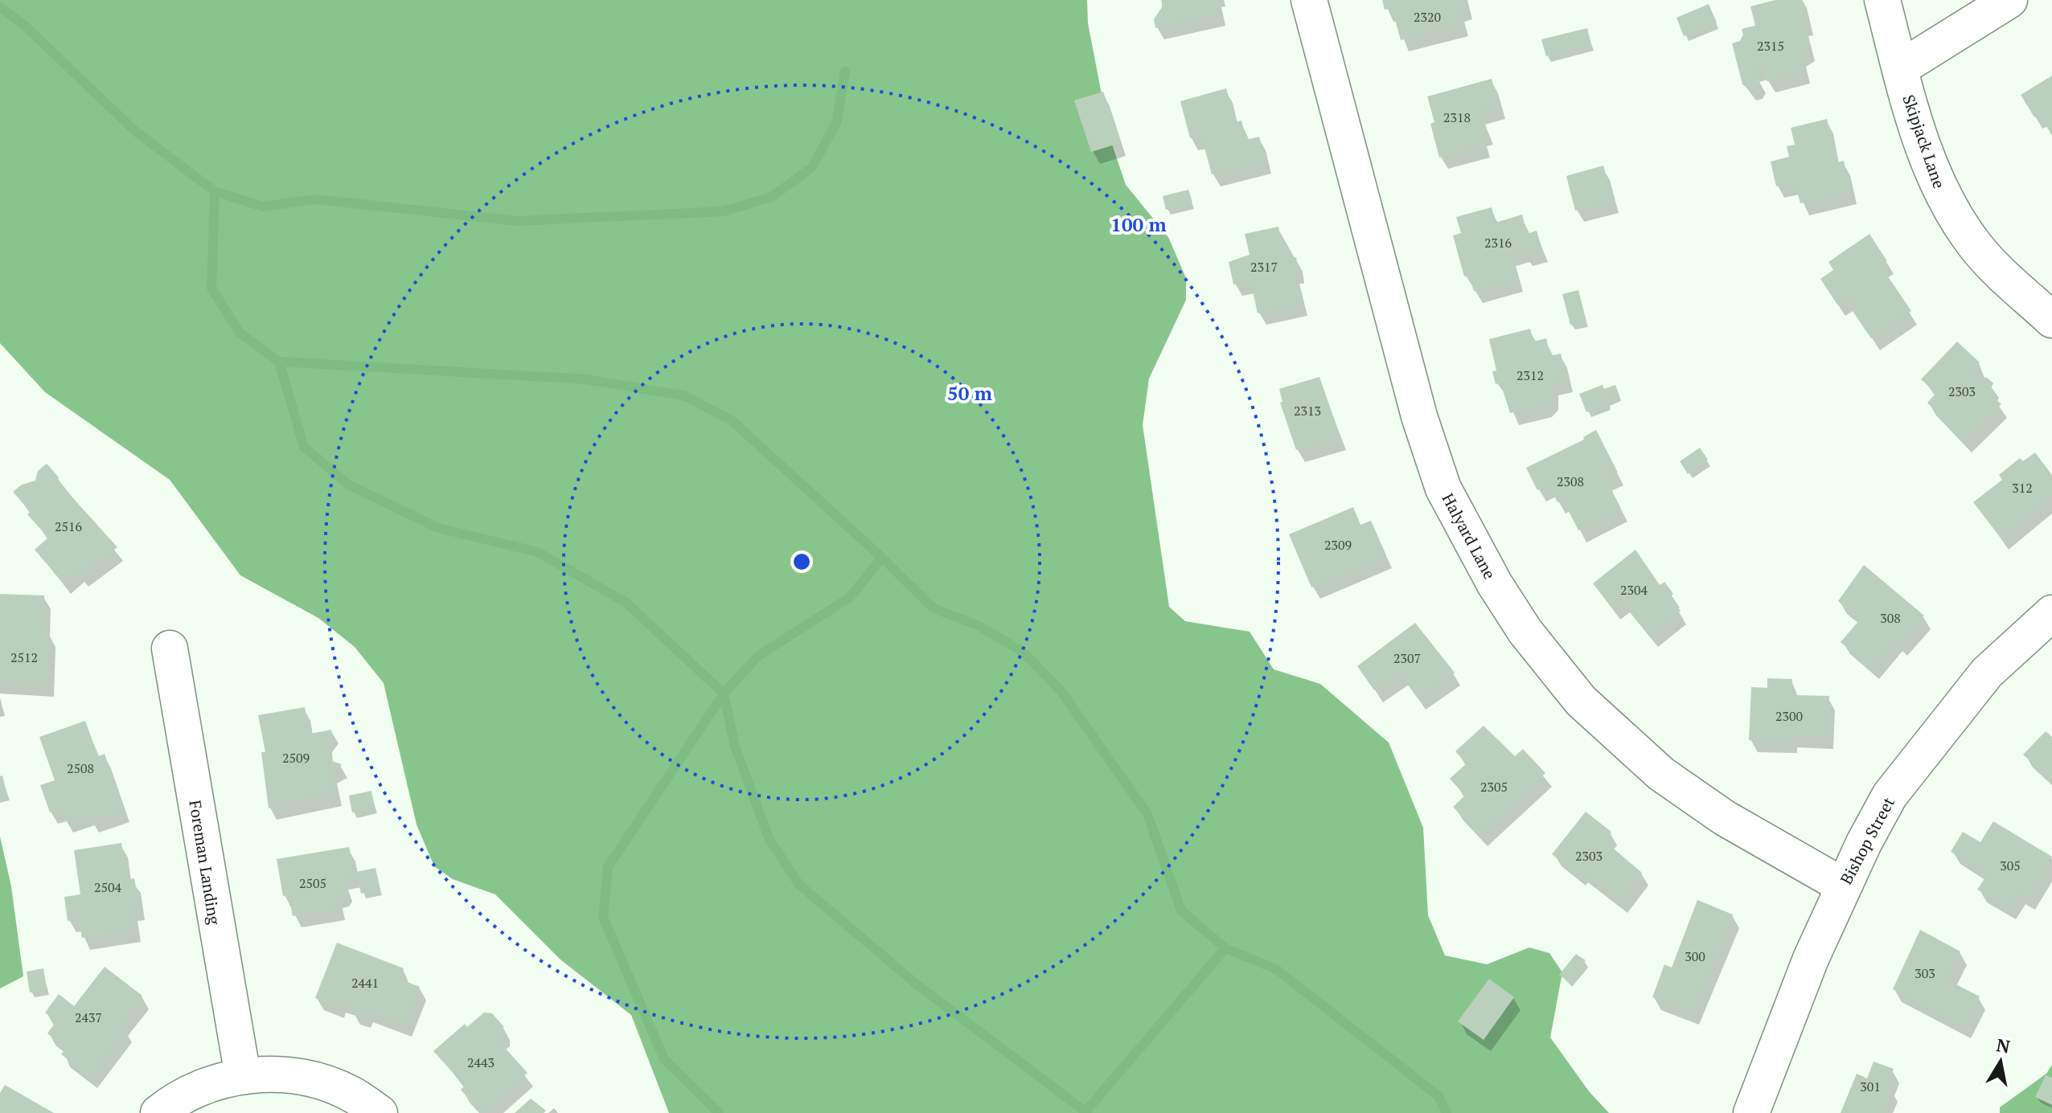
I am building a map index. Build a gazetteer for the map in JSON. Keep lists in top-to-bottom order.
{
  "streets": {
    "street": [
      "Skipjack Lane",
      "Halyard Lane",
      "Bishop Street",
      "Foreman Landing"
    ]
  },
  "crossings": [
    ["Halyard Lane", "Bishop Street"]
  ],
  "house_numbers": [
    "2320",
    "2315",
    "2318",
    "2316",
    "2317",
    "2312",
    "2303",
    "2313",
    "2308",
    "312",
    "2516",
    "2309",
    "2304",
    "308",
    "2512",
    "2307",
    "2300",
    "2509",
    "2508",
    "2305",
    "2303",
    "305",
    "2505",
    "2504",
    "300",
    "303",
    "2441",
    "2437",
    "2443",
    "301"
  ],
  "north": "top",
  "rings": ["100 m", "50 m"]
}
